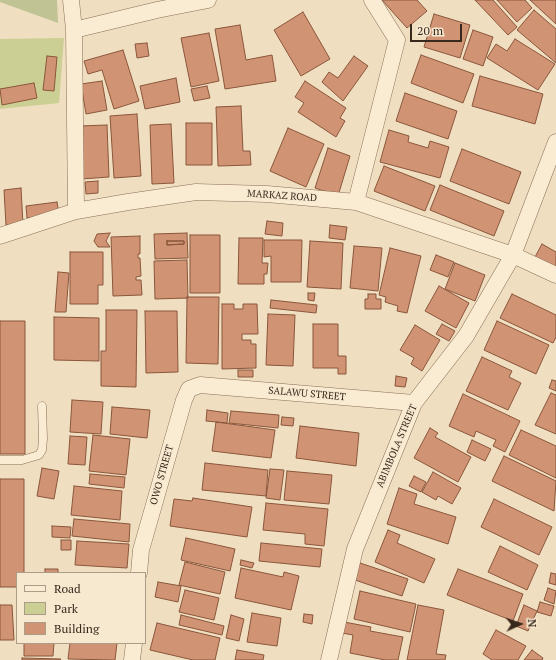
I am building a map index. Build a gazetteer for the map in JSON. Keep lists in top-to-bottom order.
{
  "streets": {
    "street": [
      "MARKAZ ROAD",
      "SALAWU STREET",
      "ABIMBOLA STREET",
      "OWO STREET"
    ]
  },
  "crossings": [
    ["MARKAZ ROAD", "ABIMBOLA STREET"],
    ["SALAWU STREET", "ABIMBOLA STREET"],
    ["SALAWU STREET", "OWO STREET"]
  ],
  "legend": ["Road", "Park", "Building"],
  "scale_bar": "20 m",
  "north": "right"
}
